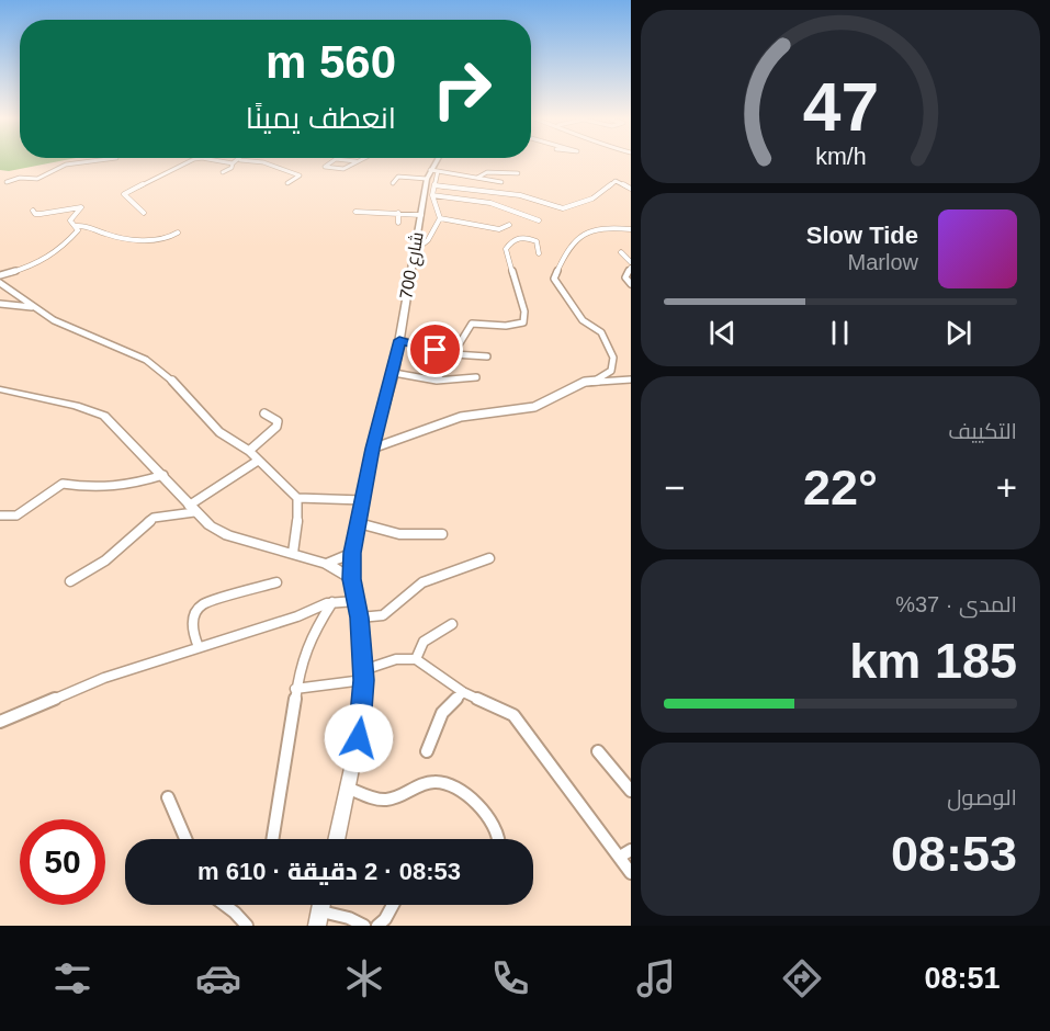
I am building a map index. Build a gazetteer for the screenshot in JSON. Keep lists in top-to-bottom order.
{
  "streets": {
    "main road": ["شارع 700"]
  },
  "page": {
    "turn": ["560 m", "انعطف يمينًا"],
    "song": ["Slow Tide", "Marlow"],
    "tile": [
      "التكييف",
      ["المدى · 37%", "185 km"],
      ["الوصول", "08:53"]
    ],
    "heat": ["−", "22°", "+"],
    "limit": "50",
    "trip": "08:53 · 2 دقيقة · 610 m",
    "tabs": "08:51",
    "gauge": ["47", "km/h"]
  }
}
